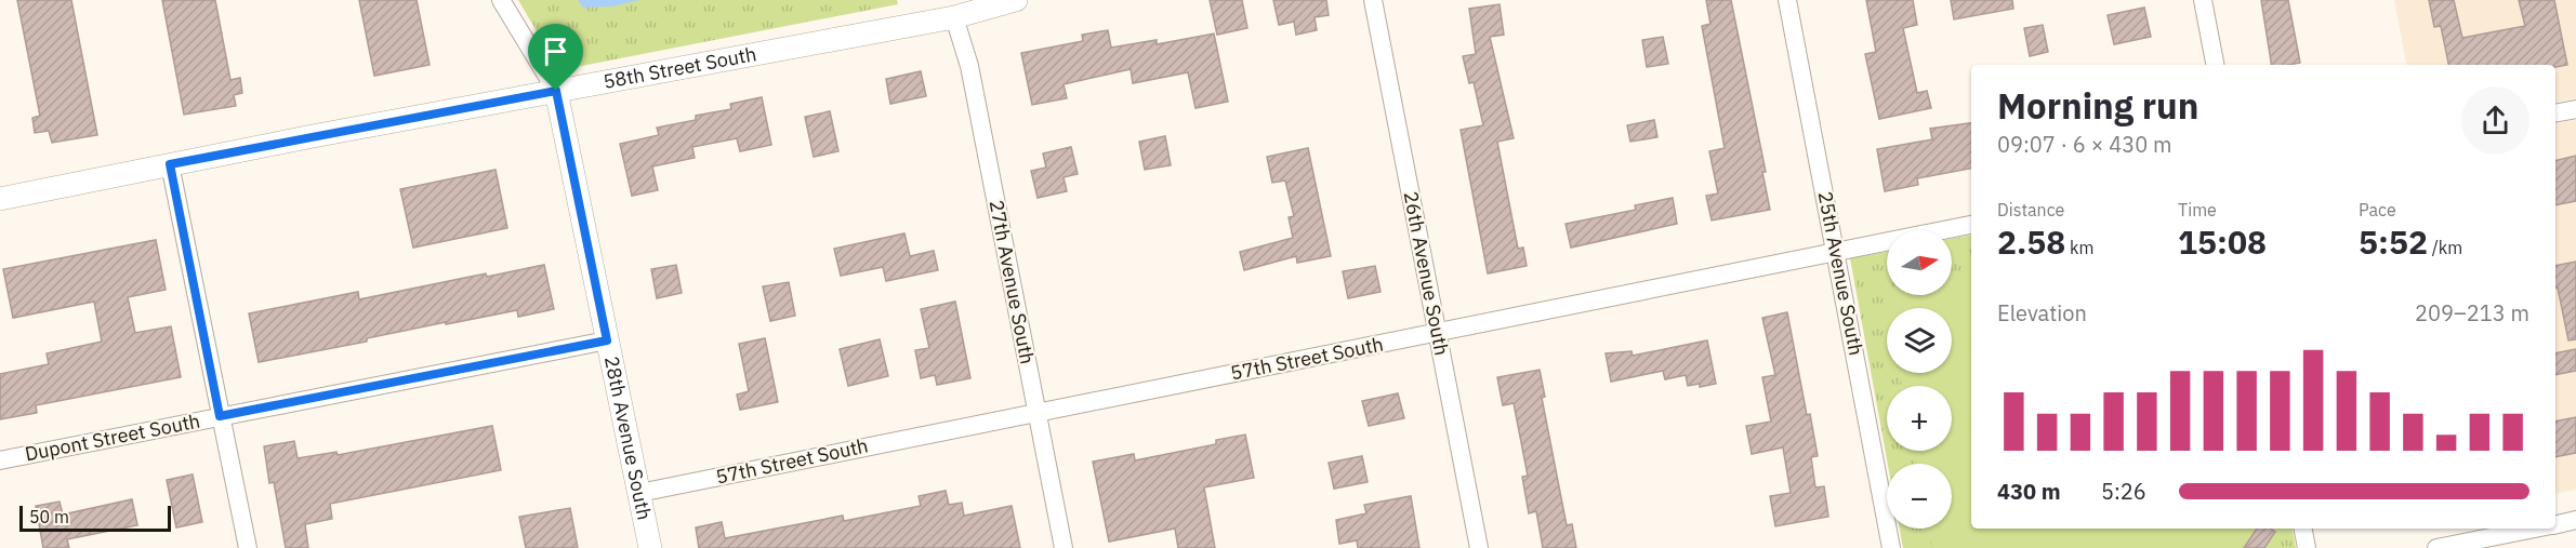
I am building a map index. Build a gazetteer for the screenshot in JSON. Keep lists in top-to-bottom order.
{
  "streets": {
    "street": [
      "58th Street South",
      "26th Avenue South",
      "25th Avenue South",
      "27th Avenue South",
      "57th Street South",
      "Dupont Street South",
      "28th Avenue South"
    ]
  },
  "crossings": [
    ["58th Street South", "27th Avenue South"],
    ["58th Street South", "28th Avenue South"],
    ["26th Avenue South", "57th Street South"],
    ["25th Avenue South", "57th Street South"],
    ["27th Avenue South", "57th Street South"],
    ["57th Street South", "28th Avenue South"],
    ["Dupont Street South", "28th Avenue South"]
  ],
  "scale_bar": "50 m",
  "north": "right",
  "page": {
    "heading": ["Morning run", "09:07 · 6 × 430 m"],
    "stats": [
      ["Distance", "2.58 km"],
      ["Time", "15:08"],
      ["Pace", "5:52 /km"]
    ],
    "map_buttons": ["+", "−"],
    "chart": ["Elevation", "209–213 m"],
    "list": [
      {
        "name": "430 m",
        "note": "5:26"
      }
    ],
    "scale": "50 m"
  }
}
